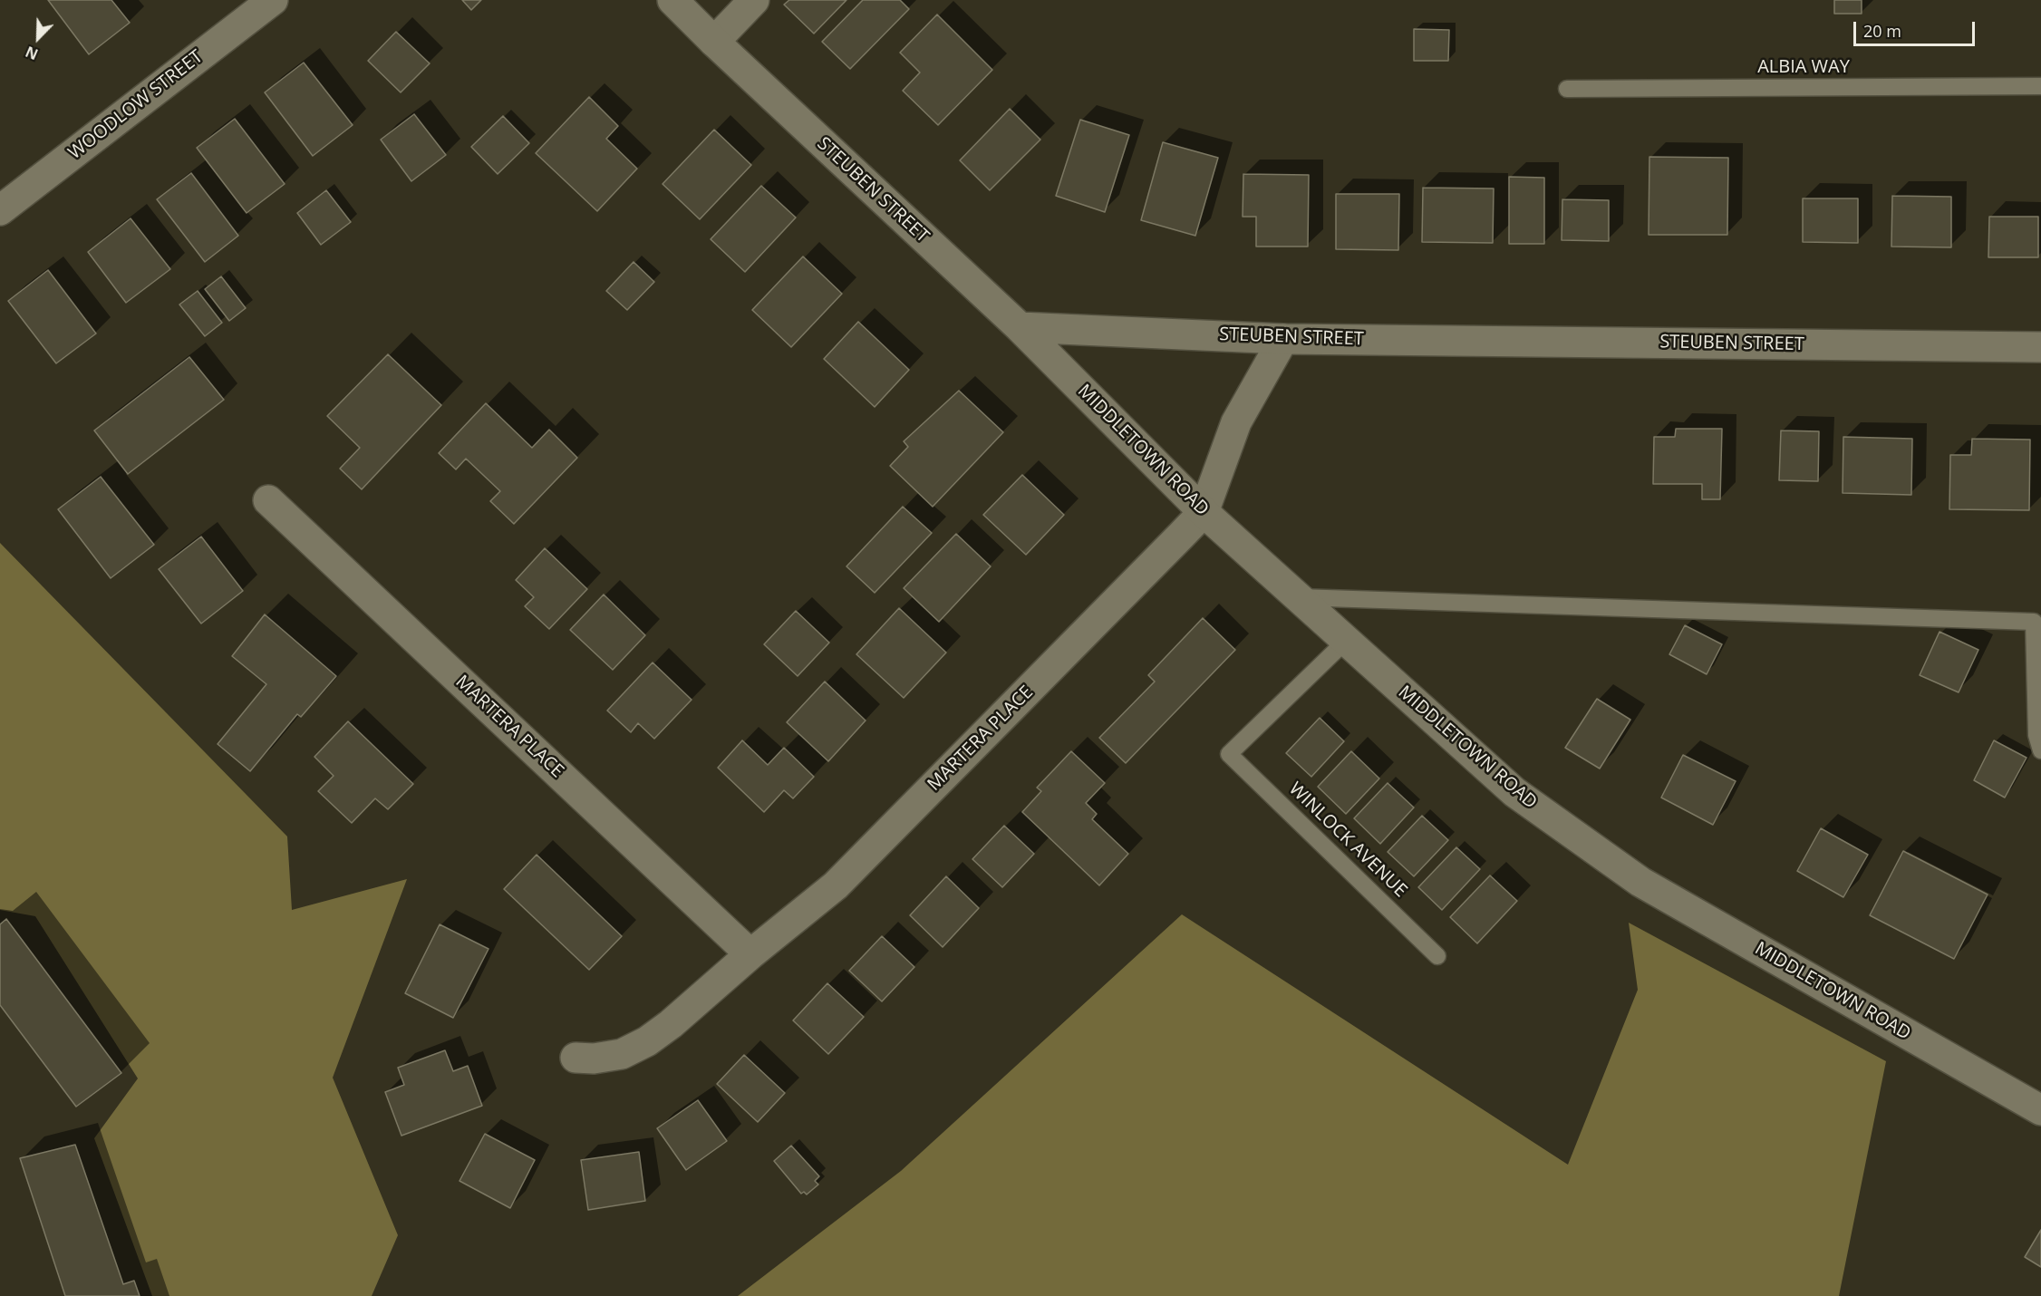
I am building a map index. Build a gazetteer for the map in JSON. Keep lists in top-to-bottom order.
{
  "streets": {
    "street": [
      "WOODLOW STREET",
      "STEUBEN STREET",
      "MIDDLETOWN ROAD",
      "MARTERA PLACE"
    ],
    "lane": ["ALBIA WAY", "WINLOCK AVENUE"]
  },
  "crossings": [
    ["STEUBEN STREET", "MIDDLETOWN ROAD"],
    ["MIDDLETOWN ROAD", "MARTERA PLACE"],
    ["MIDDLETOWN ROAD", "WINLOCK AVENUE"]
  ],
  "scale_bar": "20 m",
  "north": "bottom left"
}
